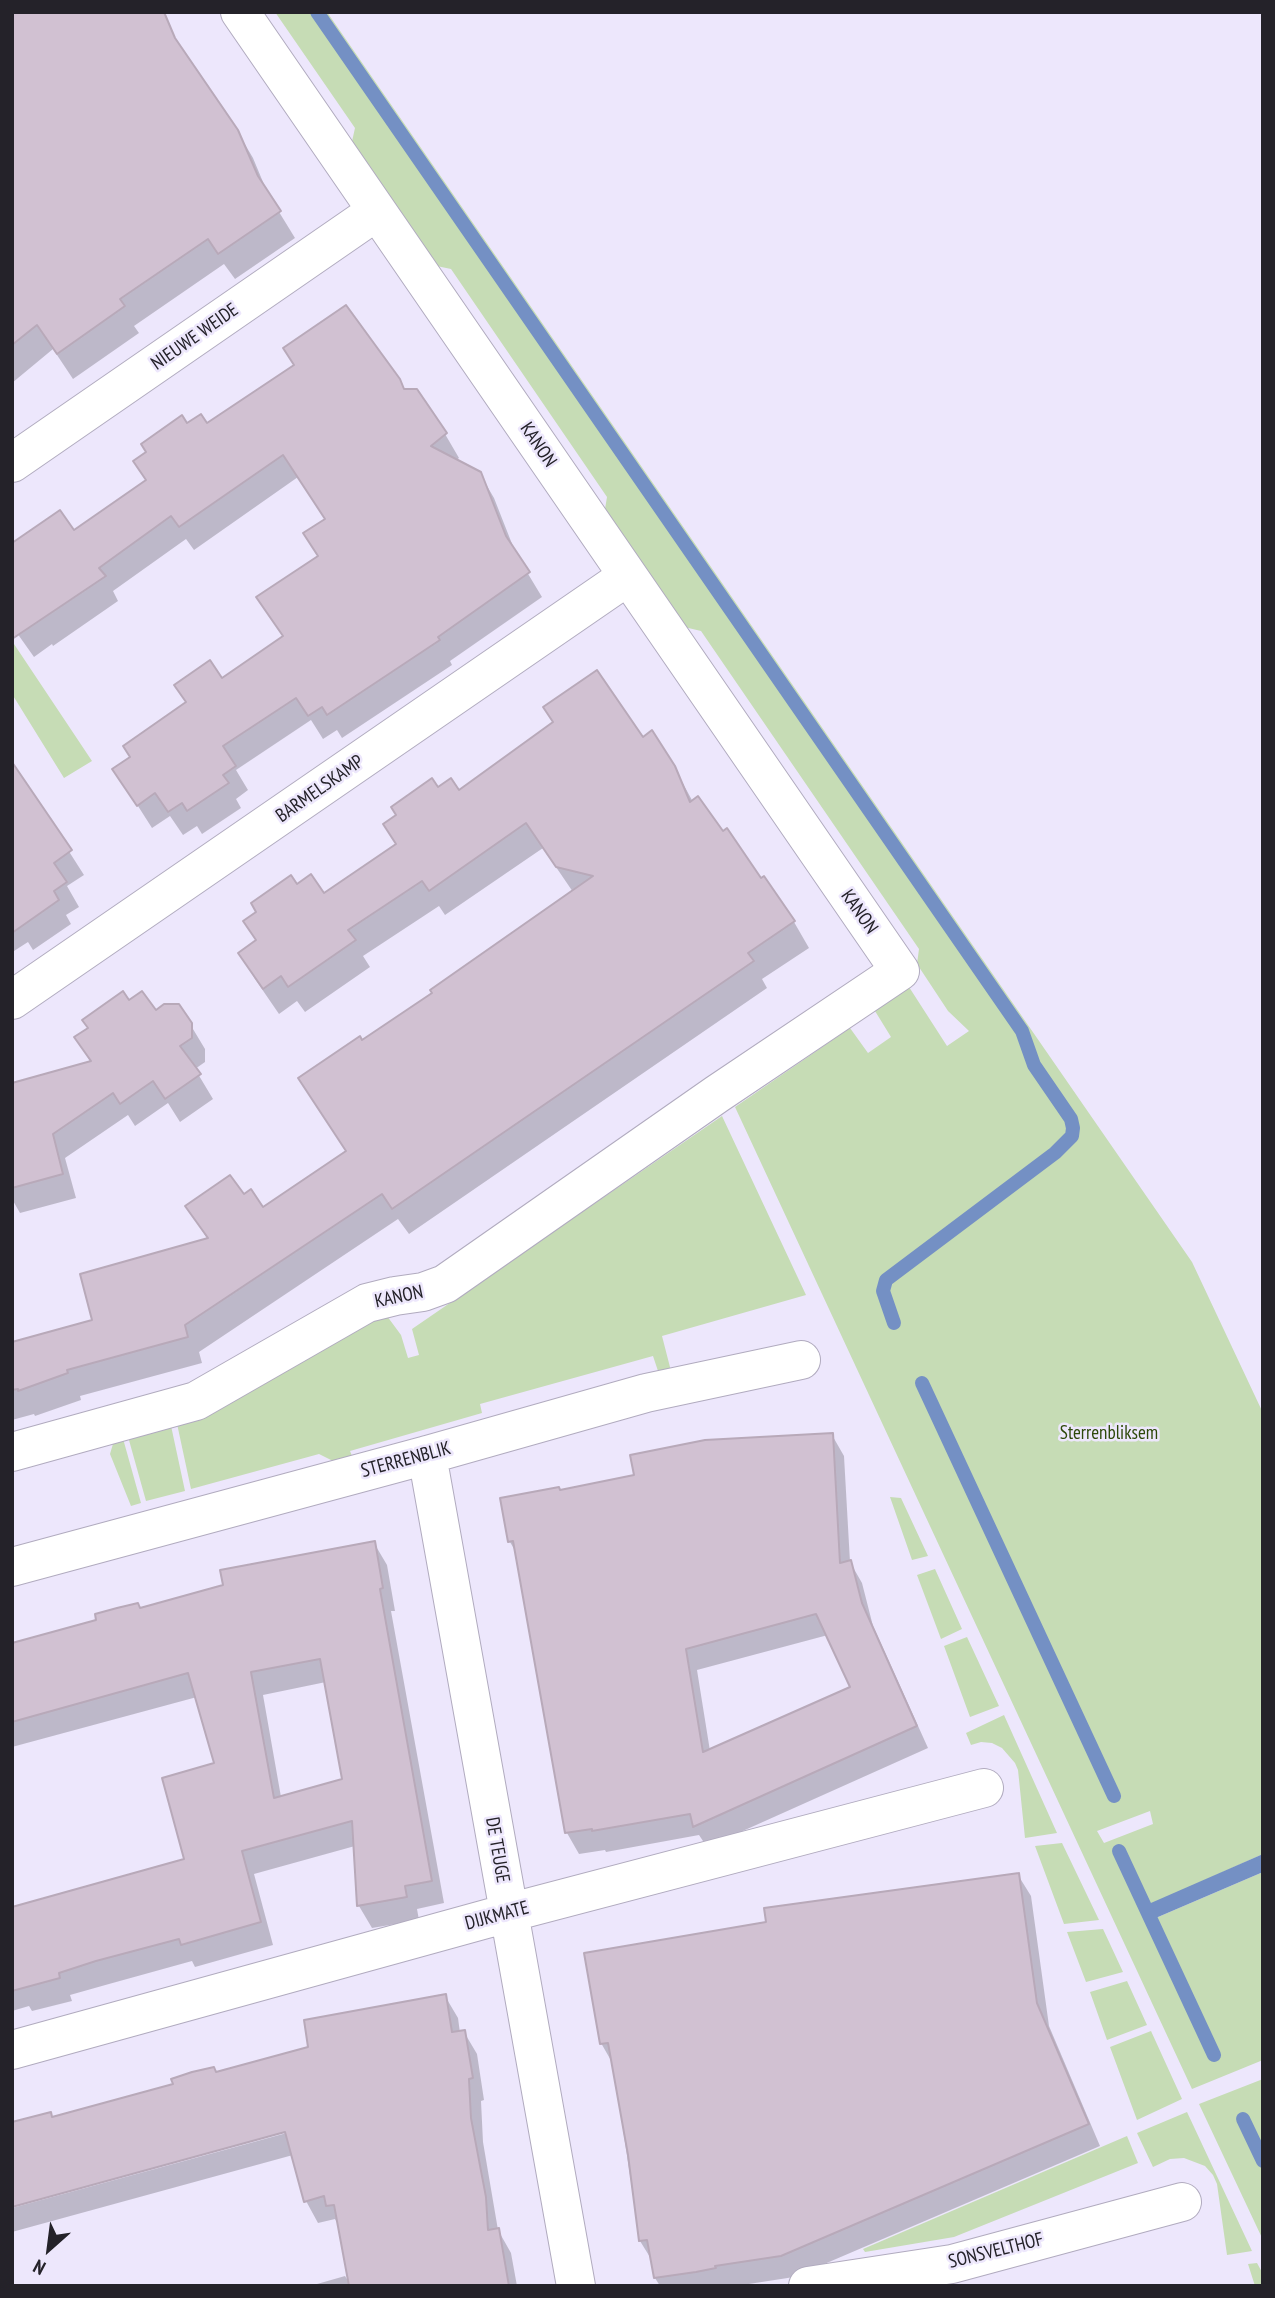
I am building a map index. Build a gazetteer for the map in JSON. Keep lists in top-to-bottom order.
{
  "streets": {
    "street": [
      "NIEUWE WEIDE",
      "KANON",
      "BARMELSKAMP",
      "STERRENBLIK",
      "DE TEUGE",
      "DIJKMATE",
      "SONSVELTHOF"
    ]
  },
  "crossings": [
    ["NIEUWE WEIDE", "KANON"],
    ["KANON", "BARMELSKAMP"],
    ["STERRENBLIK", "DE TEUGE"],
    ["DE TEUGE", "DIJKMATE"]
  ],
  "parks": ["Sterrenbliksem"],
  "north": "bottom left"
}
